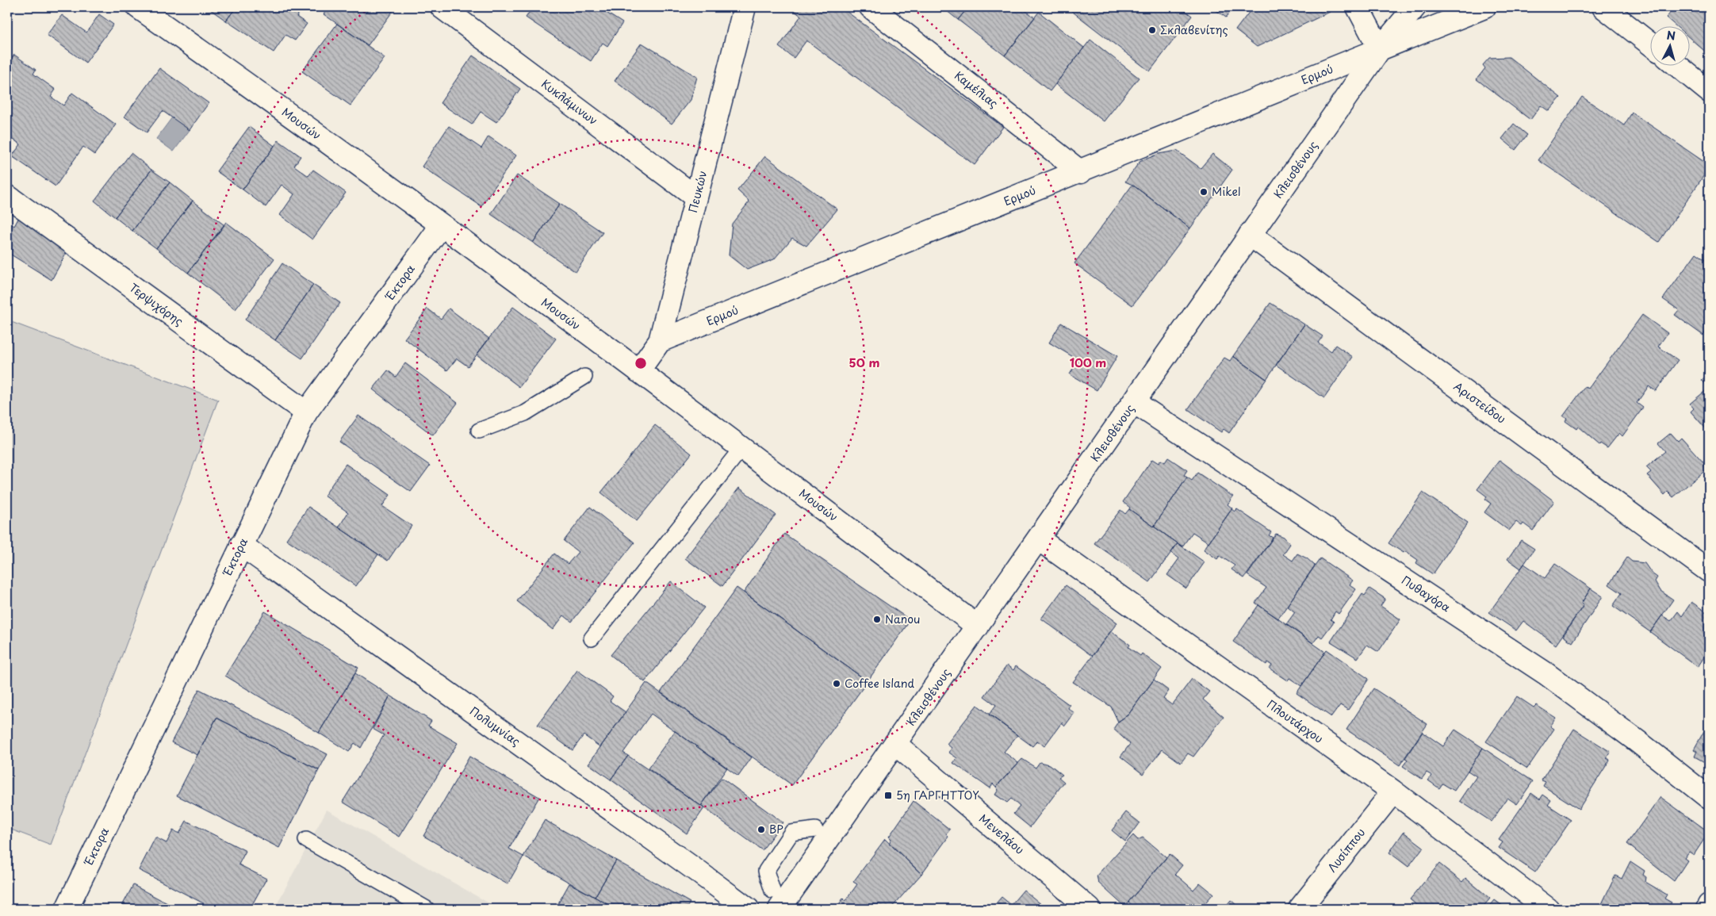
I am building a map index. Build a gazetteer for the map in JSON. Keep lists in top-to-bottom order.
{
  "streets": {
    "street": [
      "Ερμού",
      "Καμέλιας",
      "Κυκλάμινων",
      "Μουσών",
      "Κλεισθένους",
      "Πευκών",
      "Έκτορα",
      "Τερψιχόρης",
      "Αριστείδου",
      "Πυθαγόρα",
      "Πλουτάρχου",
      "Πολυμνίας",
      "Μενελάου",
      "Λυσίππου"
    ]
  },
  "crossings": [
    ["Ερμού", "Καμέλιας"],
    ["Ερμού", "Κλεισθένους"],
    ["Ερμού", "Πευκών"],
    ["Κυκλάμινων", "Πευκών"],
    ["Μουσών", "Κλεισθένους"],
    ["Μουσών", "Πευκών"],
    ["Μουσών", "Έκτορα"],
    ["Κλεισθένους", "Αριστείδου"],
    ["Κλεισθένους", "Πυθαγόρα"],
    ["Κλεισθένους", "Πλουτάρχου"],
    ["Κλεισθένους", "Μενελάου"],
    ["Έκτορα", "Τερψιχόρης"],
    ["Έκτορα", "Πολυμνίας"],
    ["Πλουτάρχου", "Λυσίππου"]
  ],
  "places": {
    "other": [
      "Σκλαβενίτης",
      "Mikel",
      "Nanou",
      "Coffee Island",
      "BP"
    ],
    "transit": ["5η ΓΑΡΓΗΤΤΟΥ"]
  },
  "north": "top",
  "rings": ["50 m", "100 m"]
}
